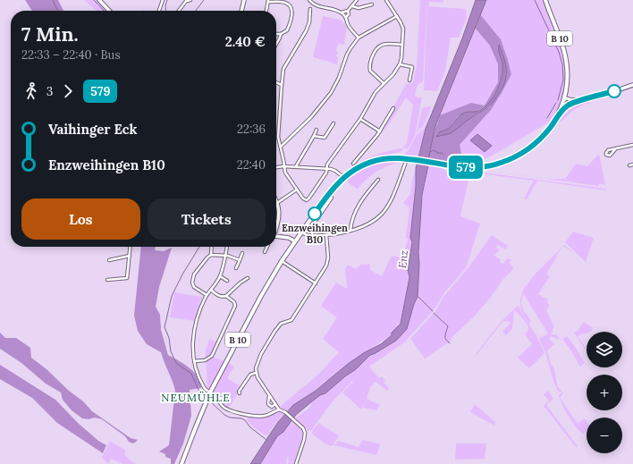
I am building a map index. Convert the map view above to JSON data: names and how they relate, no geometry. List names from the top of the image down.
{
  "streets": {
    "main road": ["B 10"]
  },
  "districts": ["NEUMÜHLE"],
  "water": ["Enz"],
  "places": ["Enzweihingen B10"],
  "lines": ["bus line 579"],
  "page": {
    "on_map": "579",
    "heading": ["7 Min.", "22:33 – 22:40 · Bus", "2.40 €"],
    "legs": ["3", "579"],
    "list": [
      {
        "name": "Vaihinger Eck",
        "value": "22:36"
      },
      {
        "name": "Enzweihingen B10",
        "value": "22:40"
      }
    ],
    "buttons": ["Los", "Tickets"],
    "map_buttons": ["+", "−"]
  }
}
